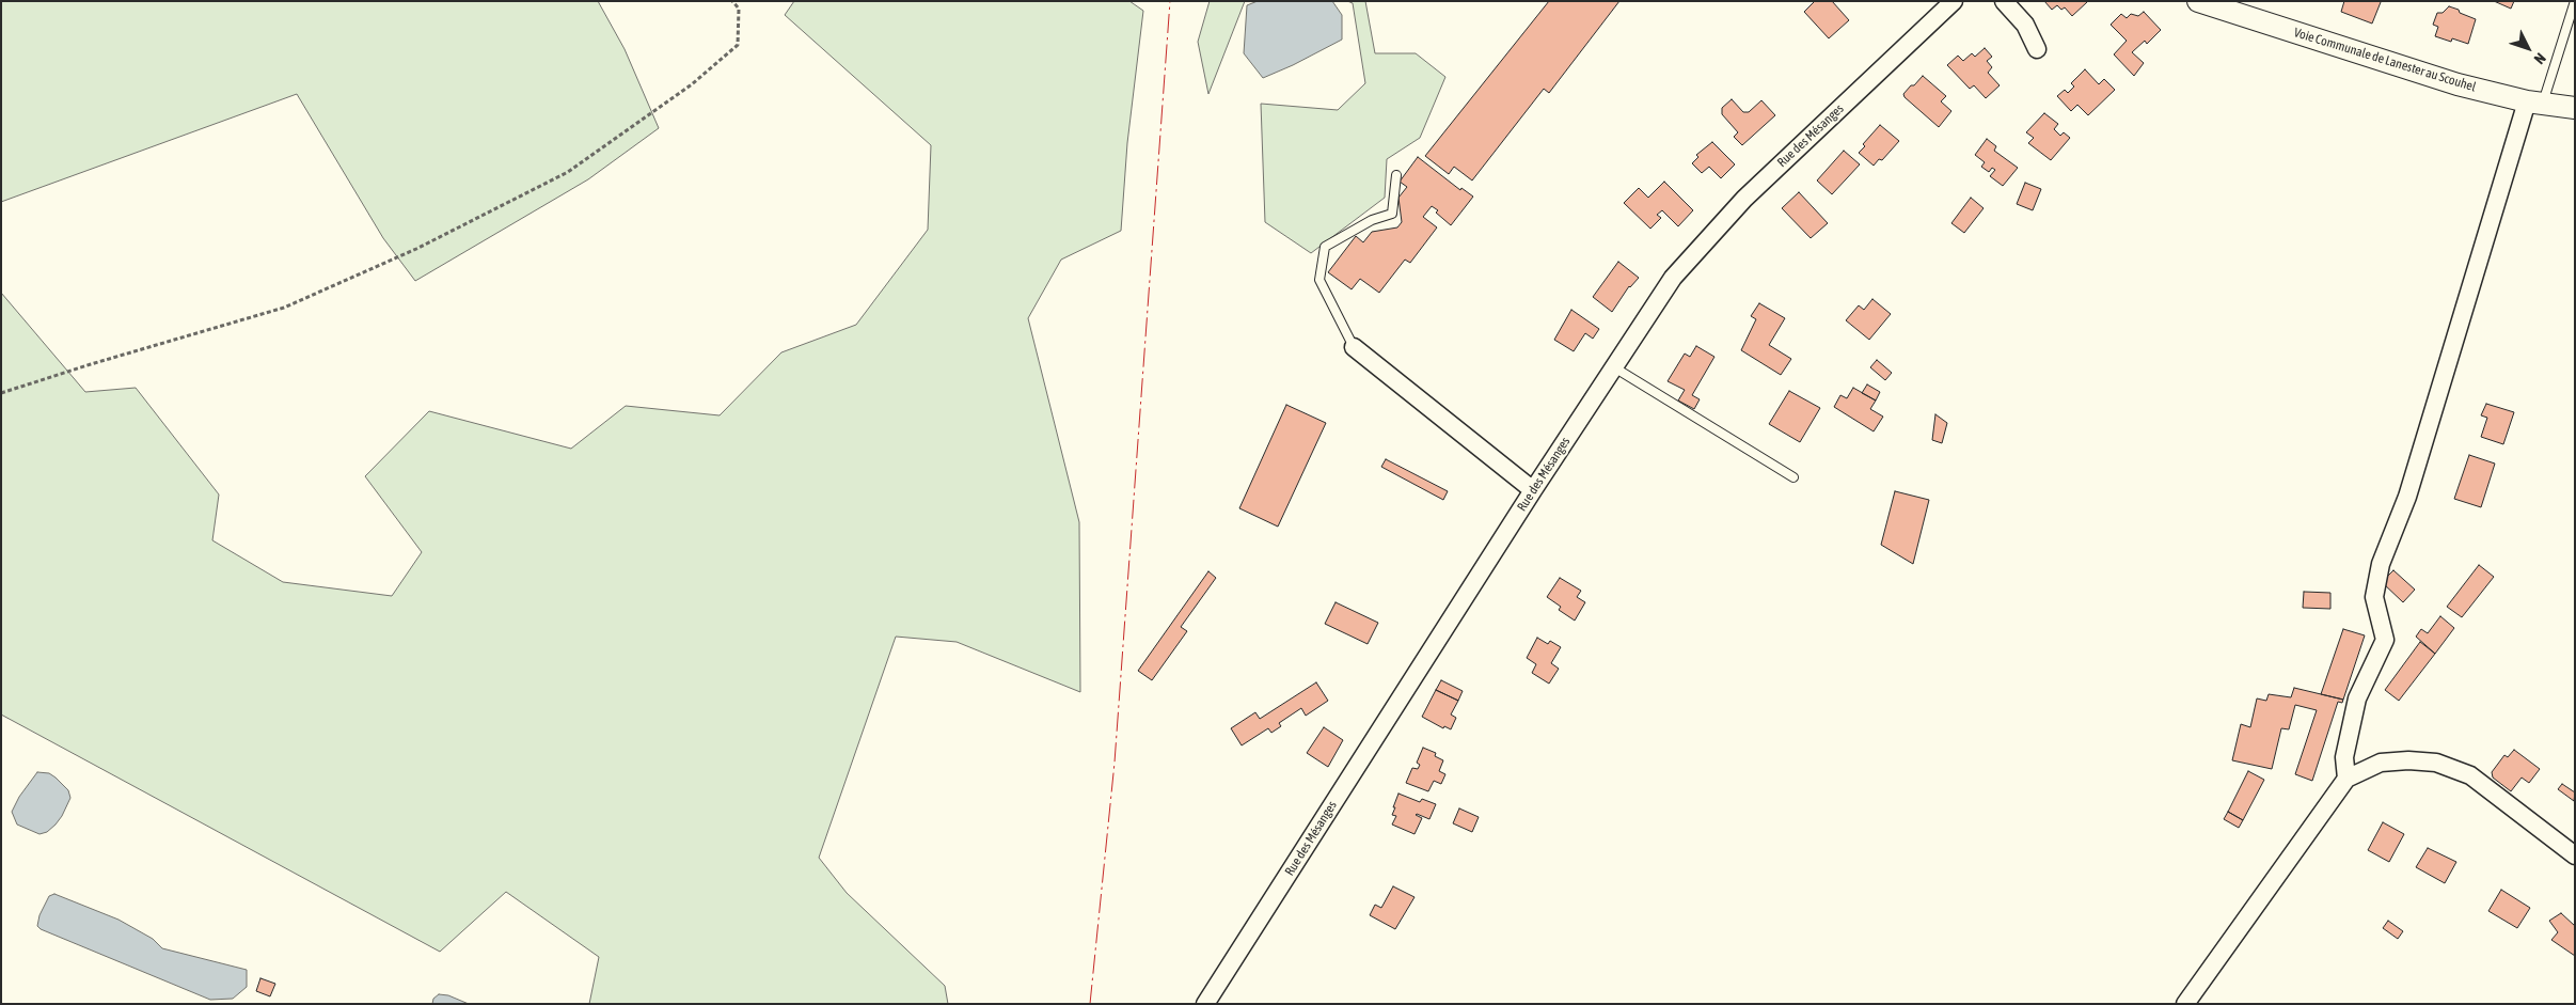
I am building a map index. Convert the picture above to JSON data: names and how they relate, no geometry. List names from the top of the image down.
{
  "streets": {
    "street": ["Voie Communale de Lanester au Scouhel", "Rue des Mésanges"]
  },
  "north": "bottom right"
}
